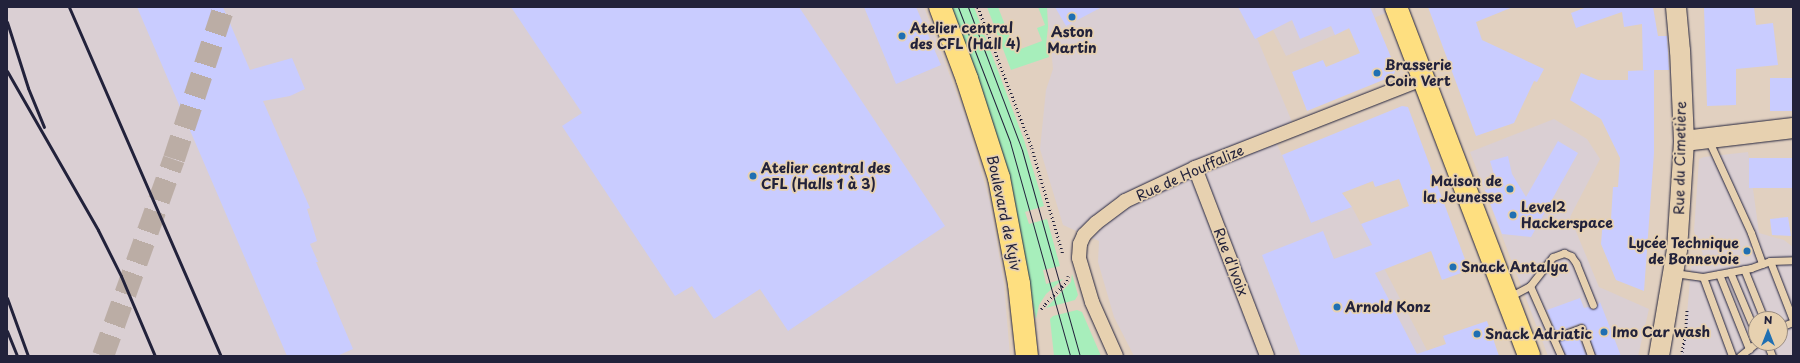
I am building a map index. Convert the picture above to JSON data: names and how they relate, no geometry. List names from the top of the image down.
{
  "streets": {
    "main road": ["Boulevard de Kyiv"],
    "street": ["Rue du Cimetière", "Rue de Houffalize", "Rue d'Ivoix"]
  },
  "crossings": [
    ["Rue de Houffalize", "Rue d'Ivoix"]
  ],
  "places": [
    "Aston Martin",
    "Atelier central des CFL (Hall 4)",
    "Brasserie Coin Vert",
    "Atelier central des CFL (Halls 1 à 3)",
    "Maison de la Jeunesse",
    "Level2 Hackerspace",
    "Lycée Technique de Bonnevoie",
    "Snack Antalya",
    "Arnold Konz",
    "Imo Car wash",
    "Snack Adriatic"
  ],
  "north": "top"
}
